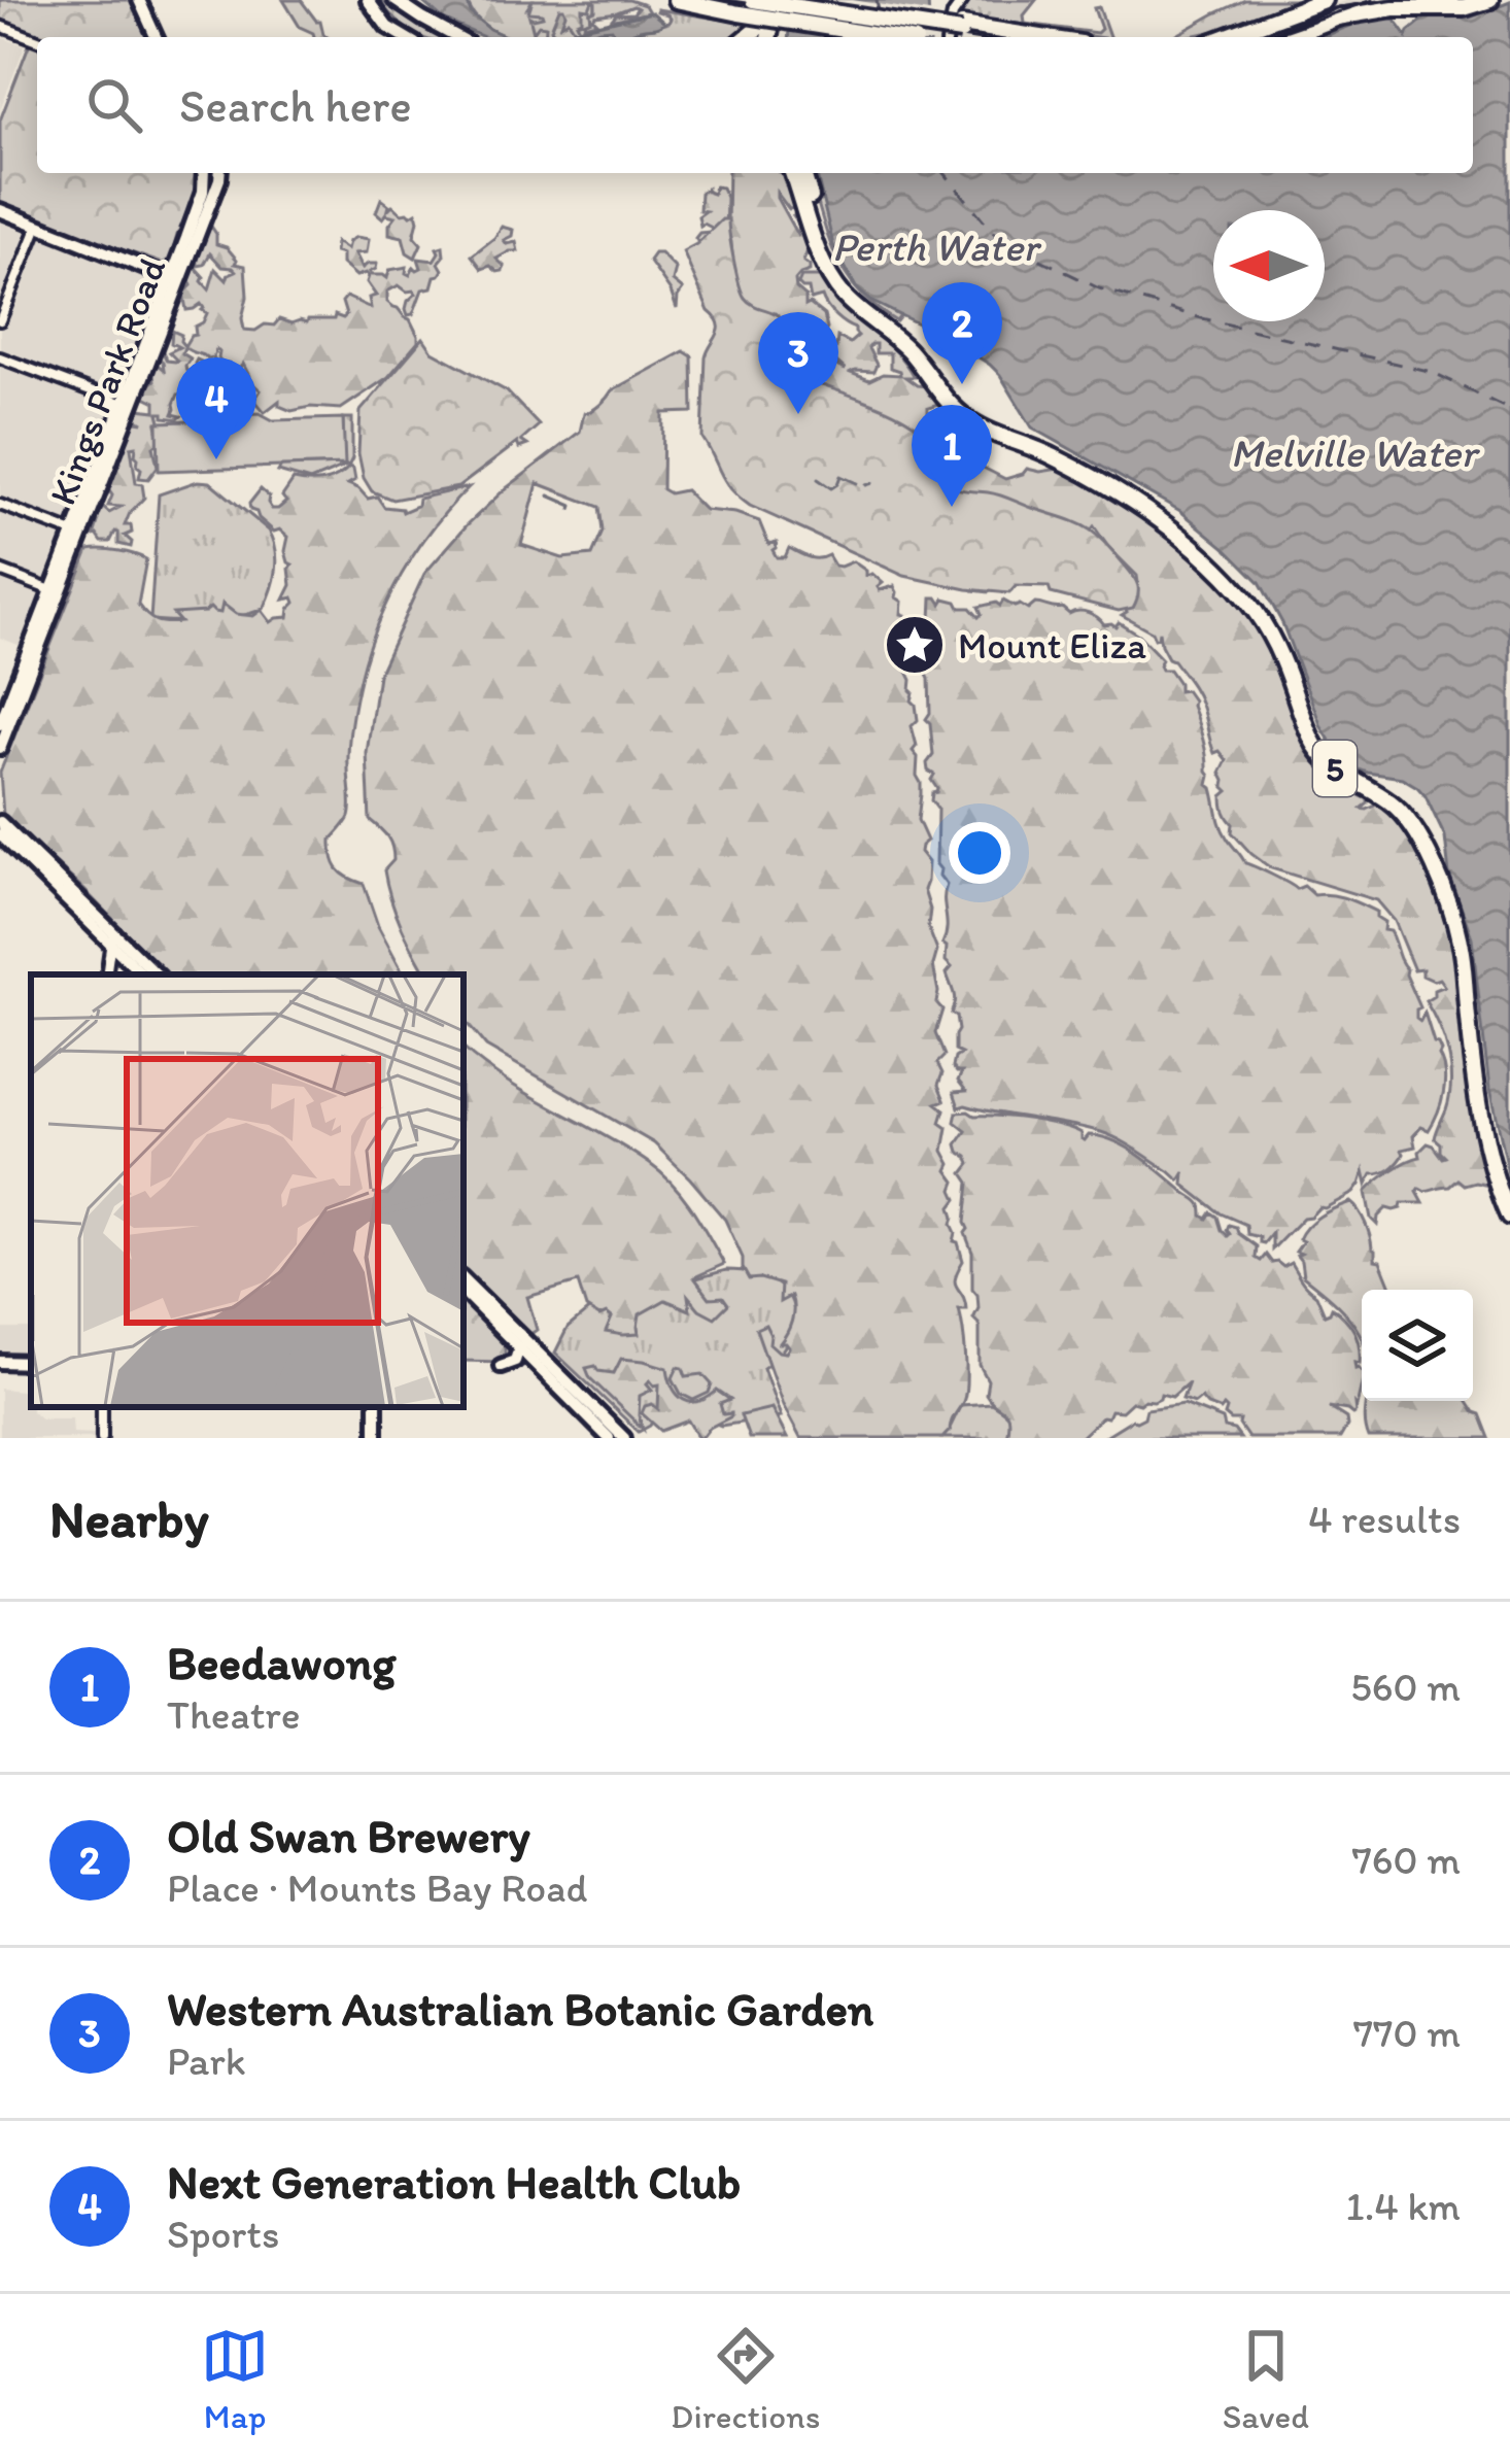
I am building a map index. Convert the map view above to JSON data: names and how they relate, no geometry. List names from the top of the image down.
{
  "streets": {
    "highway": ["5"],
    "main road": ["Kings Park Road"]
  },
  "water": ["Perth Water", "Melville Water"],
  "places": {
    "place": ["Mount Eliza"]
  },
  "north": "left",
  "page": {
    "search": "Search here",
    "pins": [
      "2",
      "3",
      "4",
      "1"
    ],
    "heading": ["Nearby", "4 results"],
    "list": [
      {
        "mark": "1",
        "name": "Beedawong",
        "note": "Theatre",
        "value": "560 m"
      },
      {
        "mark": "2",
        "name": "Old Swan Brewery",
        "note": "Place · Mounts Bay Road",
        "value": "760 m"
      },
      {
        "mark": "3",
        "name": "Western Australian Botanic Garden",
        "note": "Park",
        "value": "770 m"
      },
      {
        "mark": "4",
        "name": "Next Generation Health Club",
        "note": "Sports",
        "value": "1.4 km"
      }
    ],
    "nav": ["Map", "Directions", "Saved"]
  }
}
